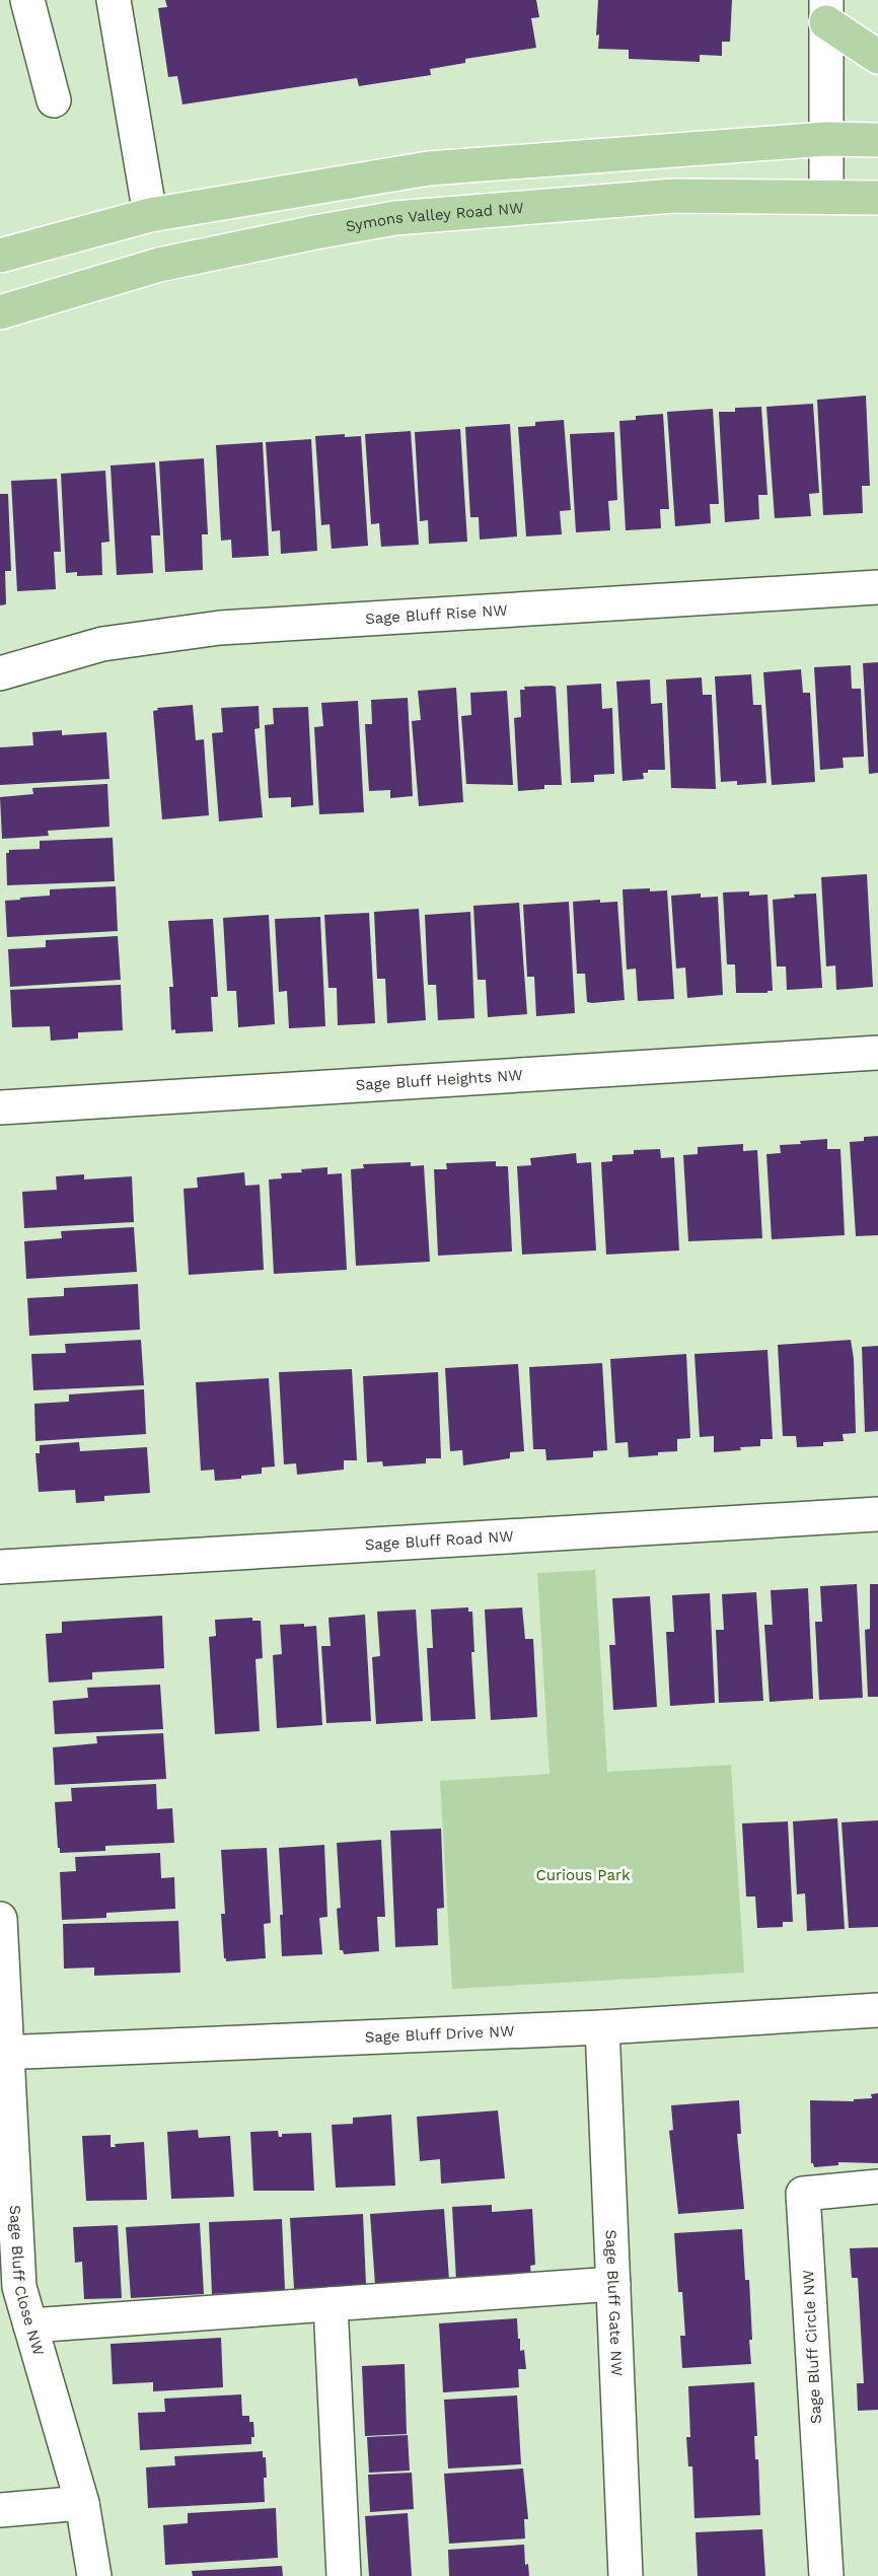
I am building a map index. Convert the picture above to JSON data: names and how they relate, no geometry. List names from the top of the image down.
{
  "streets": {
    "main road": ["Symons Valley Road NW"],
    "street": [
      "Sage Bluff Rise NW",
      "Sage Bluff Heights NW",
      "Sage Bluff Road NW",
      "Sage Bluff Drive NW",
      "Sage Bluff Close NW",
      "Sage Bluff Gate NW",
      "Sage Bluff Circle NW"
    ]
  },
  "crossings": [
    ["Sage Bluff Drive NW", "Sage Bluff Close NW"],
    ["Sage Bluff Drive NW", "Sage Bluff Gate NW"]
  ],
  "parks": ["Curious Park"]
}
